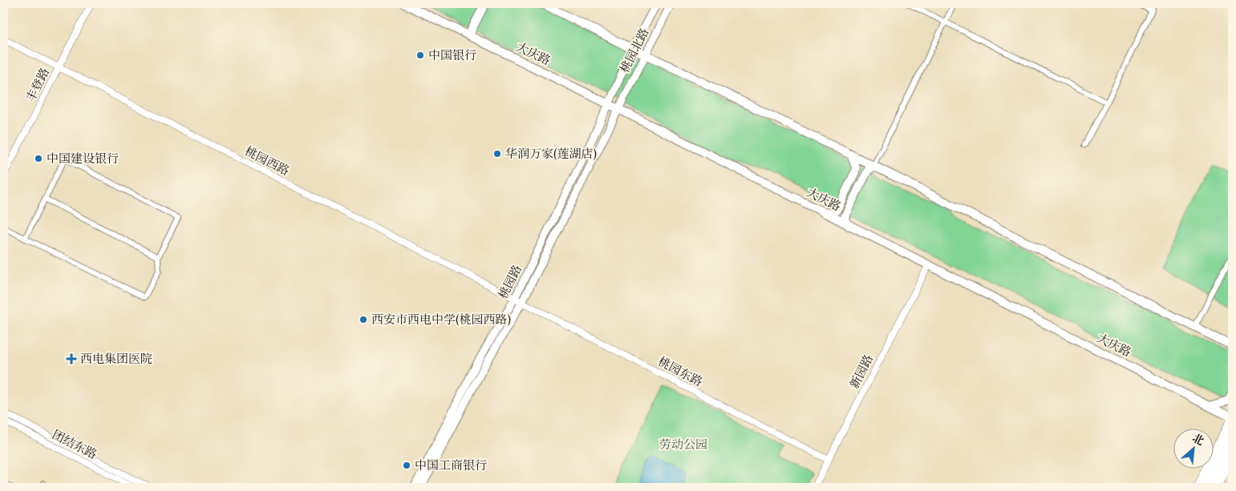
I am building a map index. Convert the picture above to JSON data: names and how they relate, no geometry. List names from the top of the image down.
{
  "streets": {
    "main road": ["桃园北路", "大庆路", "桃园路"],
    "street": [
      "丰登路",
      "桃园西路",
      "桃园东路",
      "新园路",
      "团结东路"
    ]
  },
  "crossings": [
    ["桃园北路", "大庆路"],
    ["桃园北路", "桃园路"],
    ["大庆路", "桃园路"],
    ["大庆路", "新园路"],
    ["丰登路", "桃园西路"],
    ["桃园西路", "桃园路"],
    ["桃园西路", "桃园东路"],
    ["桃园路", "桃园东路"],
    ["桃园东路", "新园路"]
  ],
  "parks": ["劳动公园"],
  "places": {
    "other": [
      "中国银行",
      "华润万家(莲湖店)",
      "中国建设银行",
      "西安市西电中学(桃园西路)",
      "中国工商银行"
    ],
    "health": ["西电集团医院"]
  },
  "north": "top right"
}
